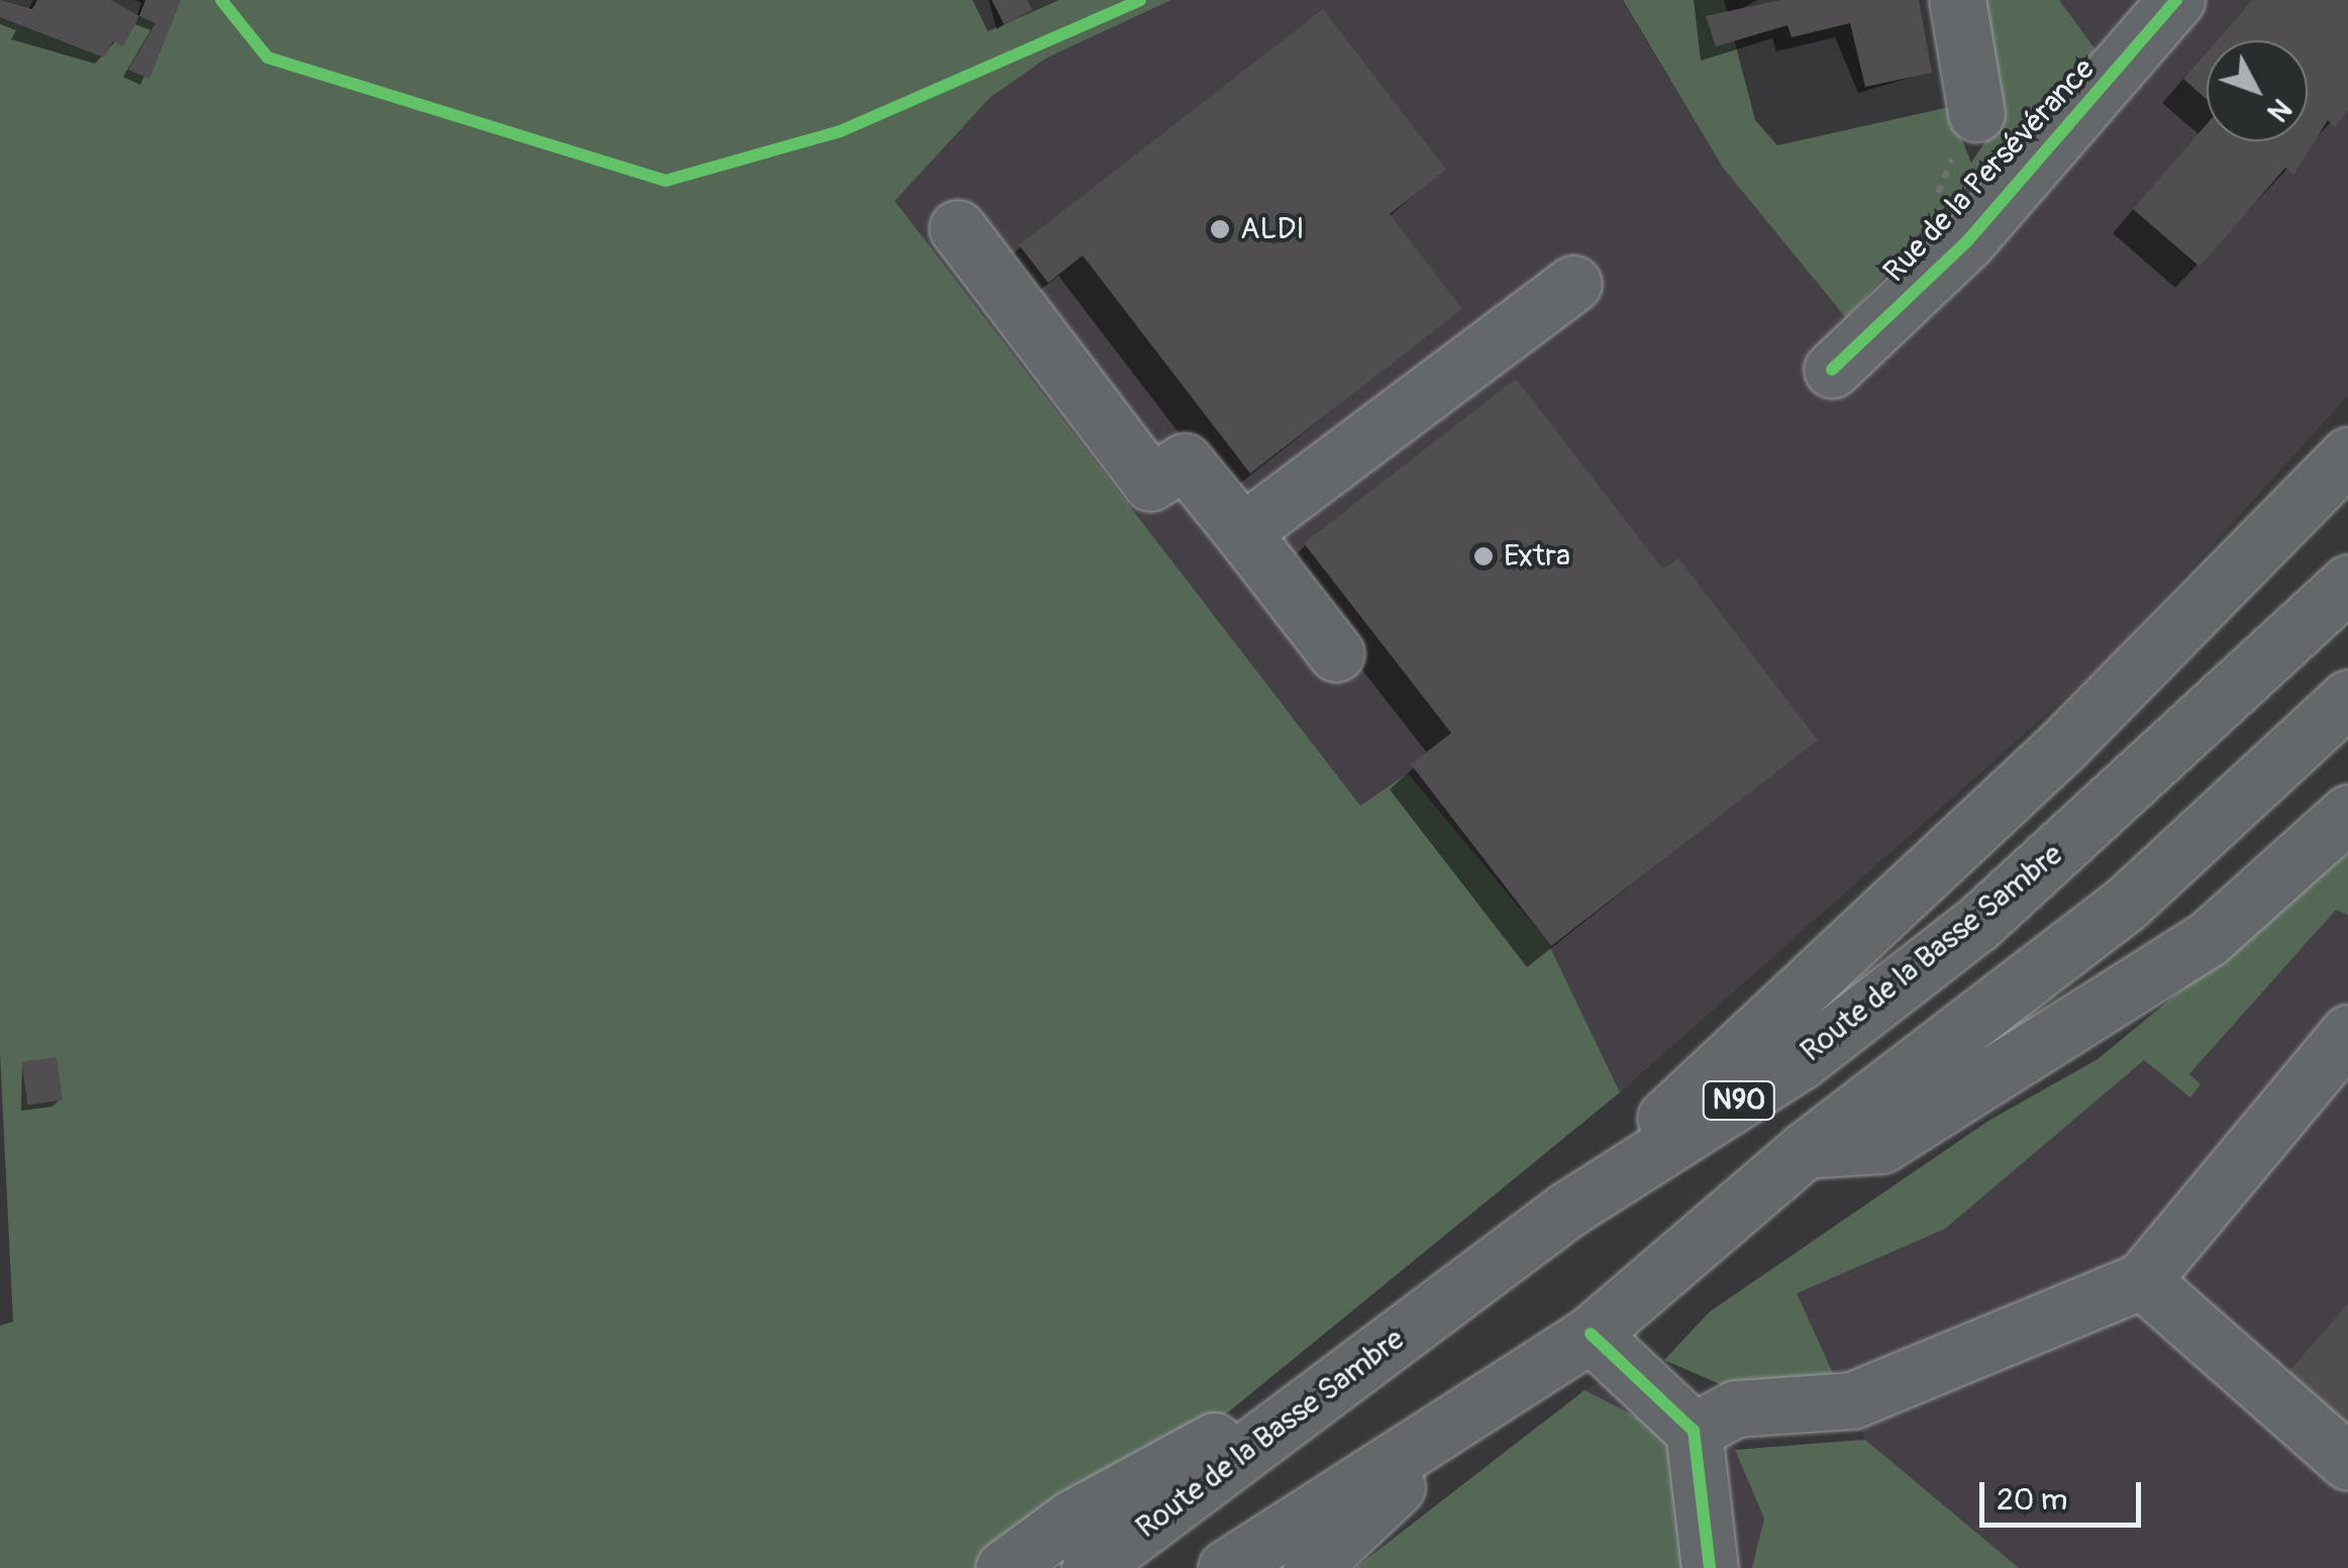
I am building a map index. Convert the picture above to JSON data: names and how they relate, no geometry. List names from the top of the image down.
{
  "streets": {
    "main road": ["Rue de la Persévérance", "Route de la Basse Sambre", "N90"]
  },
  "places": ["ALDI", "Extra"],
  "scale_bar": "20 m",
  "north": "bottom right"
}
